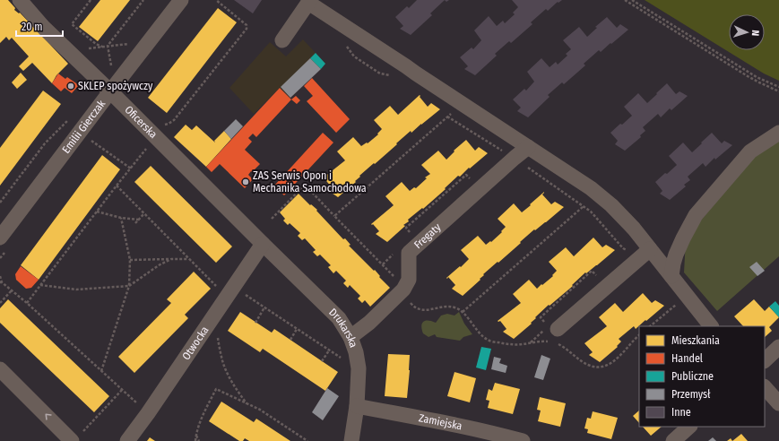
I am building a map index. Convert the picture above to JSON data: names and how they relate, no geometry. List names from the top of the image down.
{
  "streets": {
    "street": [
      "Oficerska",
      "Emilii Gierczak",
      "Fregaty",
      "Drukarska",
      "Otwocka",
      "Zamiejska"
    ]
  },
  "crossings": [
    ["Oficerska", "Emilii Gierczak"],
    ["Oficerska", "Drukarska"],
    ["Oficerska", "Otwocka"],
    ["Fregaty", "Drukarska"],
    ["Drukarska", "Otwocka"],
    ["Drukarska", "Zamiejska"]
  ],
  "places": ["SKLEP spożywczy", "ZAS Serwis Opon i Mechanika Samochodowa"],
  "legend": [
    "Mieszkania",
    "Handel",
    "Publiczne",
    "Przemysł",
    "Inne"
  ],
  "scale_bar": "20 m",
  "north": "right"
}
